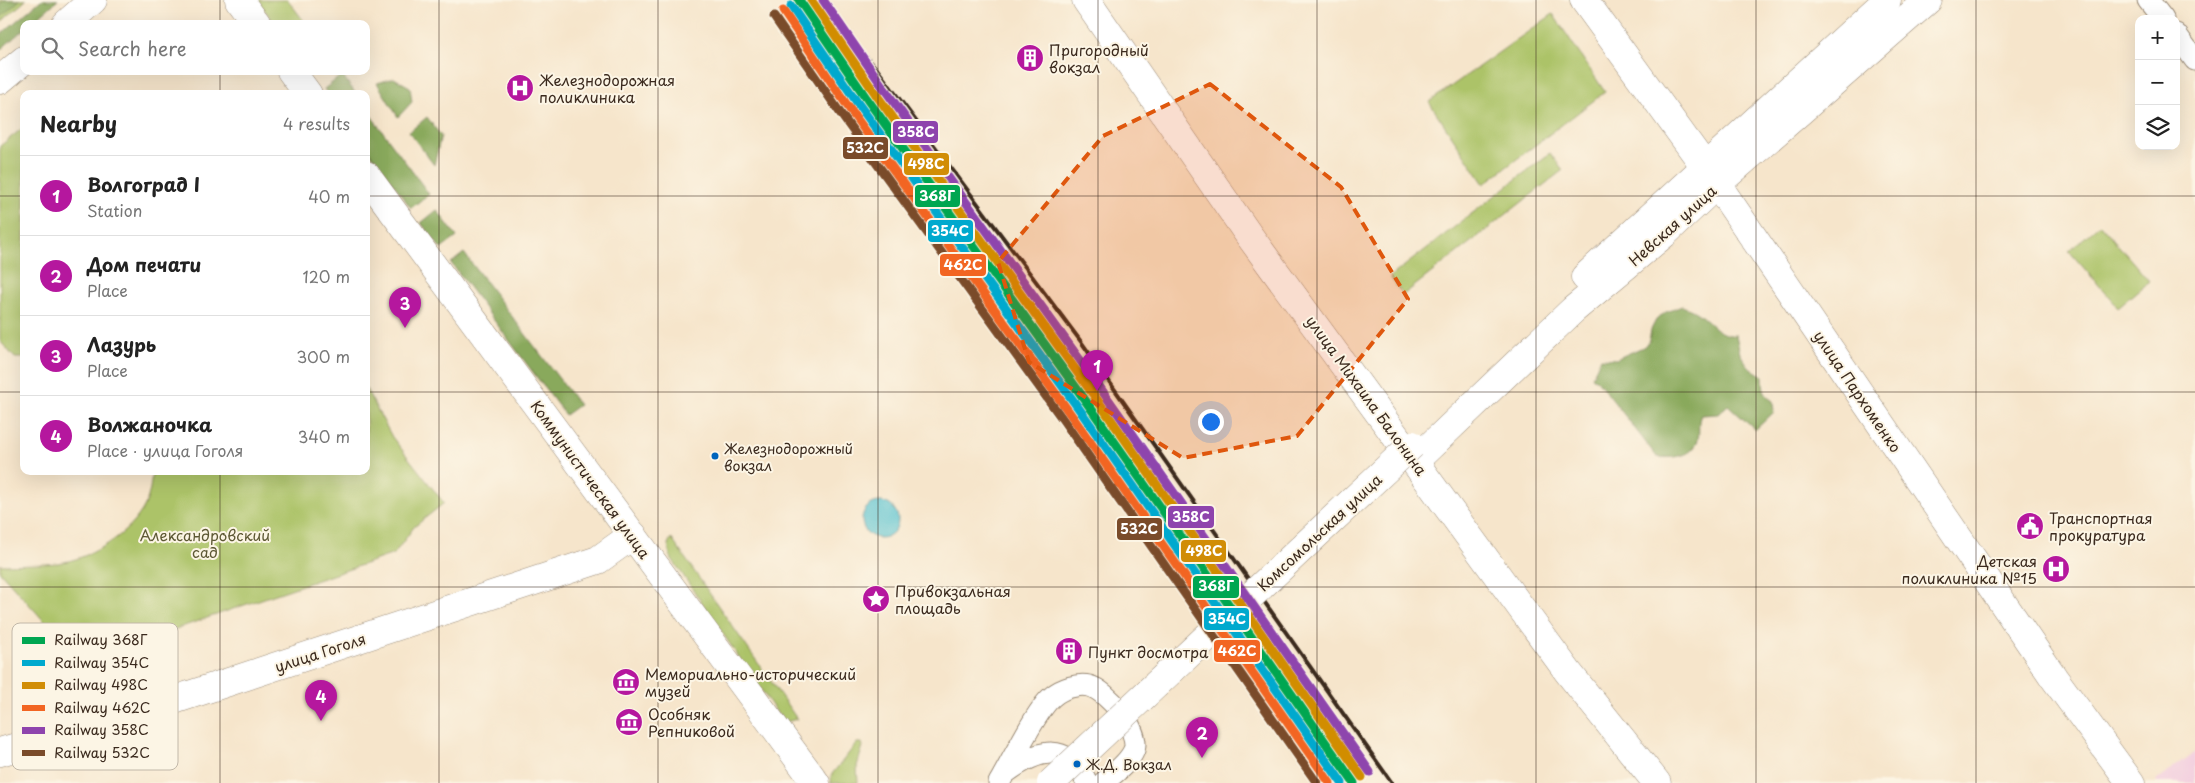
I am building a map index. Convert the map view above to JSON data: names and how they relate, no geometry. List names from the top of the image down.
{
  "streets": {
    "main road": [
      "Невская улица",
      "улица Пархоменко",
      "улица Михаила Балонина",
      "Коммунистическая улица",
      "Комсомольская улица",
      "улица Гоголя"
    ]
  },
  "crossings": [
    ["Невская улица", "улица Пархоменко"],
    ["Невская улица", "Комсомольская улица"],
    ["Коммунистическая улица", "улица Гоголя"]
  ],
  "parks": ["Александровский сад"],
  "places": {
    "building": ["Пригородный вокзал", "Пункт досмотра"],
    "hospital": ["Железнодорожная поликлиника", "Детская поликлиника №15"],
    "other": ["Железнодорожный вокзал", "Ж.Д. Вокзал"],
    "public building": ["Транспортная прокуратура"],
    "place": ["Привокзальная площадь"],
    "museum": ["Мемориально-исторический музей", "Особняк Репниковой"]
  },
  "lines": [
    "rail line 368Г",
    "rail line 498С",
    "rail line 358С",
    "rail line 354С",
    "rail line 462С",
    "rail line 532С"
  ],
  "legend": [
    "Railway 368Г",
    "Railway 354С",
    "Railway 498С",
    "Railway 462С",
    "Railway 358С",
    "Railway 532С"
  ],
  "page": {
    "map_buttons": ["+", "−"],
    "search": "Search here",
    "heading": ["Nearby", "4 results"],
    "list": [
      {
        "mark": "1",
        "name": "Волгоград I",
        "note": "Station",
        "value": "40 m"
      },
      {
        "mark": "2",
        "name": "Дом печати",
        "note": "Place",
        "value": "120 m"
      },
      {
        "mark": "3",
        "name": "Лазурь",
        "note": "Place",
        "value": "300 m"
      },
      {
        "mark": "4",
        "name": "Волжаночка",
        "note": "Place · улица Гоголя",
        "value": "340 m"
      }
    ],
    "pins": [
      "3",
      "1",
      "4",
      "2"
    ]
  }
}
